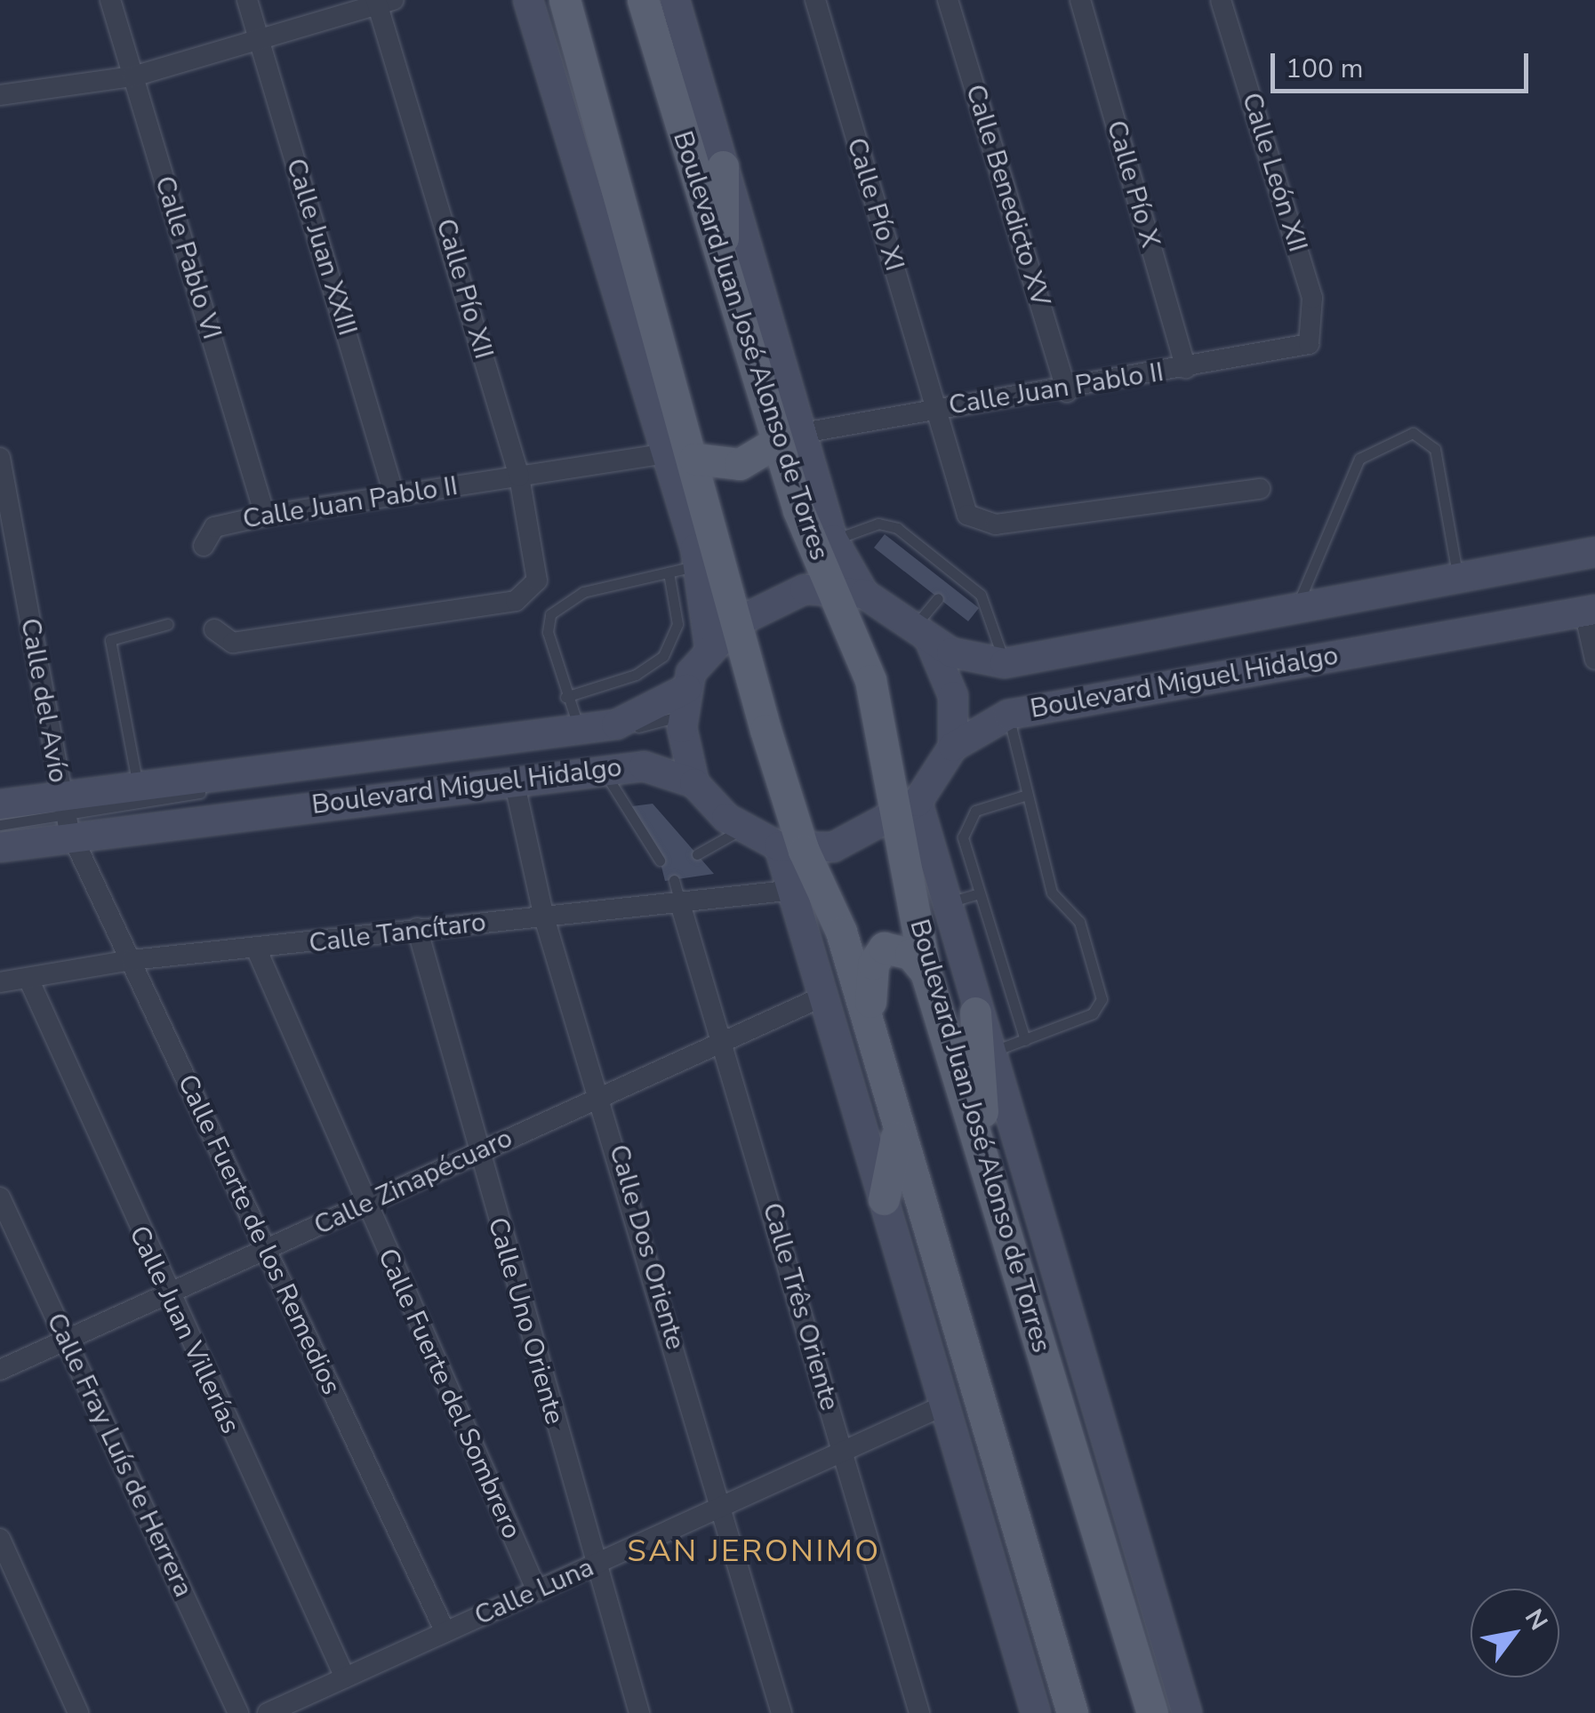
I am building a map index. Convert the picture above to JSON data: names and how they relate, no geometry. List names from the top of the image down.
{
  "streets": {
    "main road": ["Boulevard Juan José Alonso de Torres", "Boulevard Miguel Hidalgo"],
    "street": [
      "Calle León XII",
      "Calle Pío X",
      "Calle Benedicto XV",
      "Calle Pío XI",
      "Calle Juan XXIII",
      "Calle Pablo VI",
      "Calle Pío XII",
      "Calle Juan Pablo II",
      "Calle del Avío",
      "Calle Tancítaro",
      "Calle Zinapécuaro",
      "Calle Fuerte de los Remedios",
      "Calle Dos Oriente",
      "Calle Três Oriente",
      "Calle Uno Oriente",
      "Calle Juan Villerías",
      "Calle Fuerte del Sombrero",
      "Calle Fray Luís de Herrera",
      "Calle Luna"
    ]
  },
  "crossings": [
    ["Calle León XII", "Calle Juan Pablo II"],
    ["Calle Pío X", "Calle Juan Pablo II"],
    ["Calle Benedicto XV", "Calle Juan Pablo II"],
    ["Calle Pío XI", "Calle Juan Pablo II"],
    ["Calle Juan XXIII", "Calle Juan Pablo II"],
    ["Calle Pablo VI", "Calle Juan Pablo II"],
    ["Calle Pío XII", "Calle Juan Pablo II"],
    ["Boulevard Juan José Alonso de Torres", "Calle Juan Pablo II"],
    ["Boulevard Juan José Alonso de Torres", "Boulevard Miguel Hidalgo"],
    ["Boulevard Miguel Hidalgo", "Calle del Avío"],
    ["Boulevard Miguel Hidalgo", "Calle Fuerte de los Remedios"],
    ["Boulevard Miguel Hidalgo", "Calle Dos Oriente"],
    ["Calle del Avío", "Calle Fuerte de los Remedios"],
    ["Calle Tancítaro", "Calle Fuerte de los Remedios"],
    ["Calle Tancítaro", "Calle Dos Oriente"],
    ["Calle Tancítaro", "Calle Três Oriente"],
    ["Calle Tancítaro", "Calle Uno Oriente"],
    ["Calle Tancítaro", "Calle Juan Villerías"],
    ["Calle Tancítaro", "Calle Fuerte del Sombrero"],
    ["Calle Zinapécuaro", "Calle Fuerte de los Remedios"],
    ["Calle Zinapécuaro", "Calle Dos Oriente"],
    ["Calle Zinapécuaro", "Calle Três Oriente"],
    ["Calle Zinapécuaro", "Calle Uno Oriente"],
    ["Calle Zinapécuaro", "Calle Juan Villerías"],
    ["Calle Zinapécuaro", "Calle Fuerte del Sombrero"],
    ["Calle Zinapécuaro", "Calle Fray Luís de Herrera"],
    ["Calle Fuerte de los Remedios", "Calle Luna"],
    ["Calle Dos Oriente", "Calle Luna"],
    ["Calle Três Oriente", "Calle Luna"],
    ["Calle Uno Oriente", "Calle Luna"],
    ["Calle Juan Villerías", "Calle Luna"],
    ["Calle Fuerte del Sombrero", "Calle Luna"]
  ],
  "districts": ["SAN JERONIMO"],
  "scale_bar": "100 m",
  "north": "top right"
}
